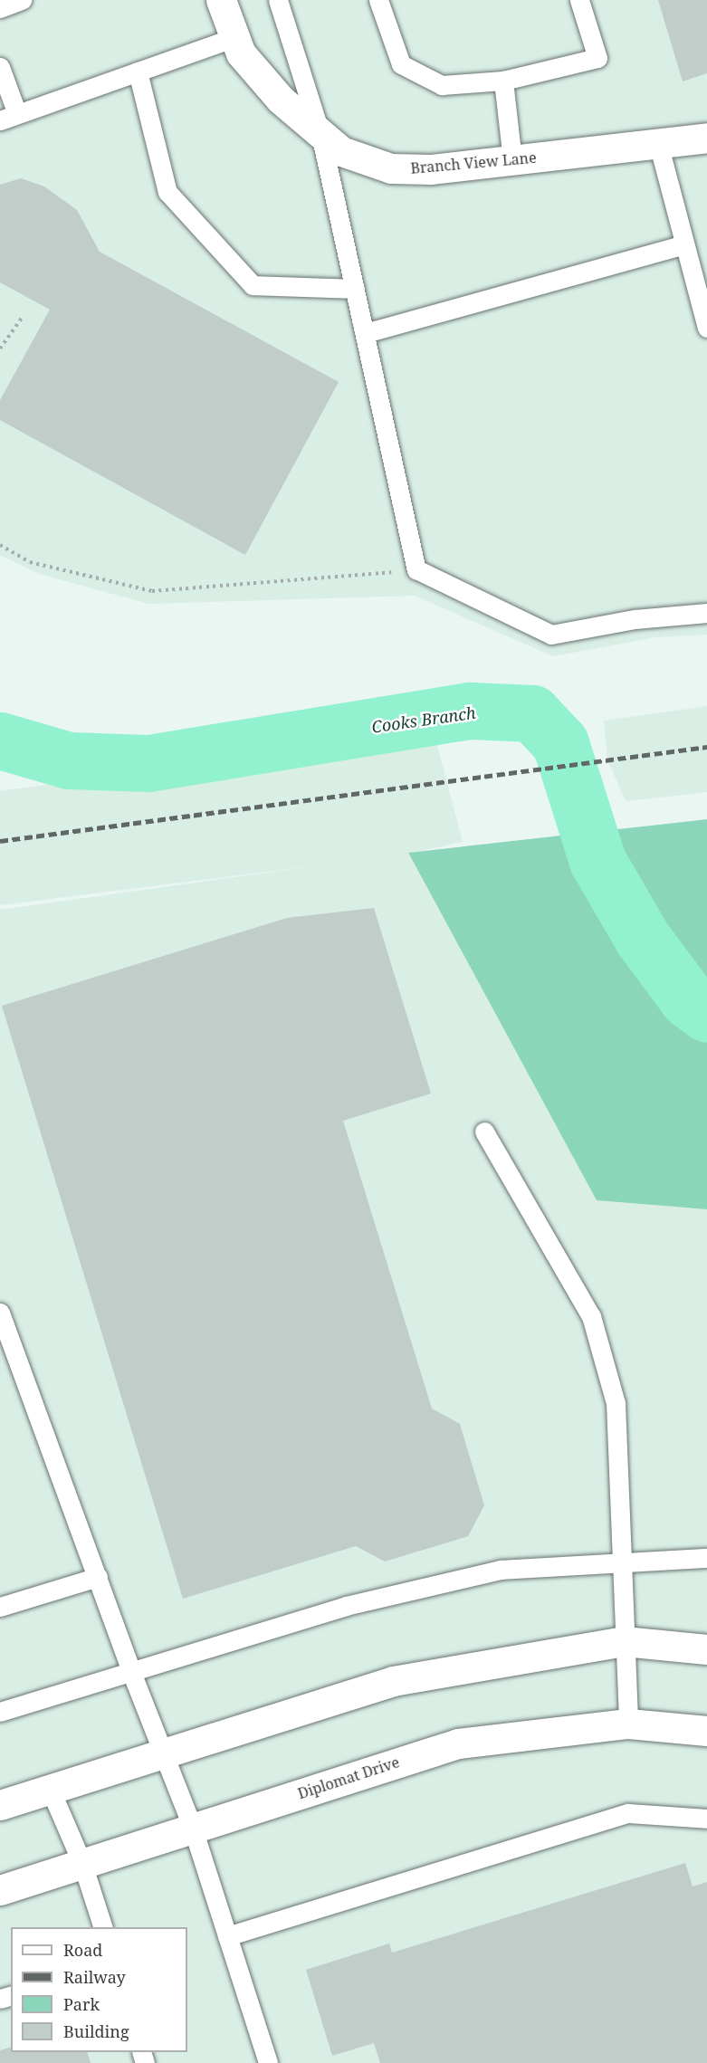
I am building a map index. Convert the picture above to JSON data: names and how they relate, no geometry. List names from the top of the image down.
{
  "streets": {
    "street": ["Branch View Lane", "Diplomat Drive"]
  },
  "water": ["Cooks Branch"],
  "legend": [
    "Road",
    "Railway",
    "Park",
    "Building"
  ]
}
